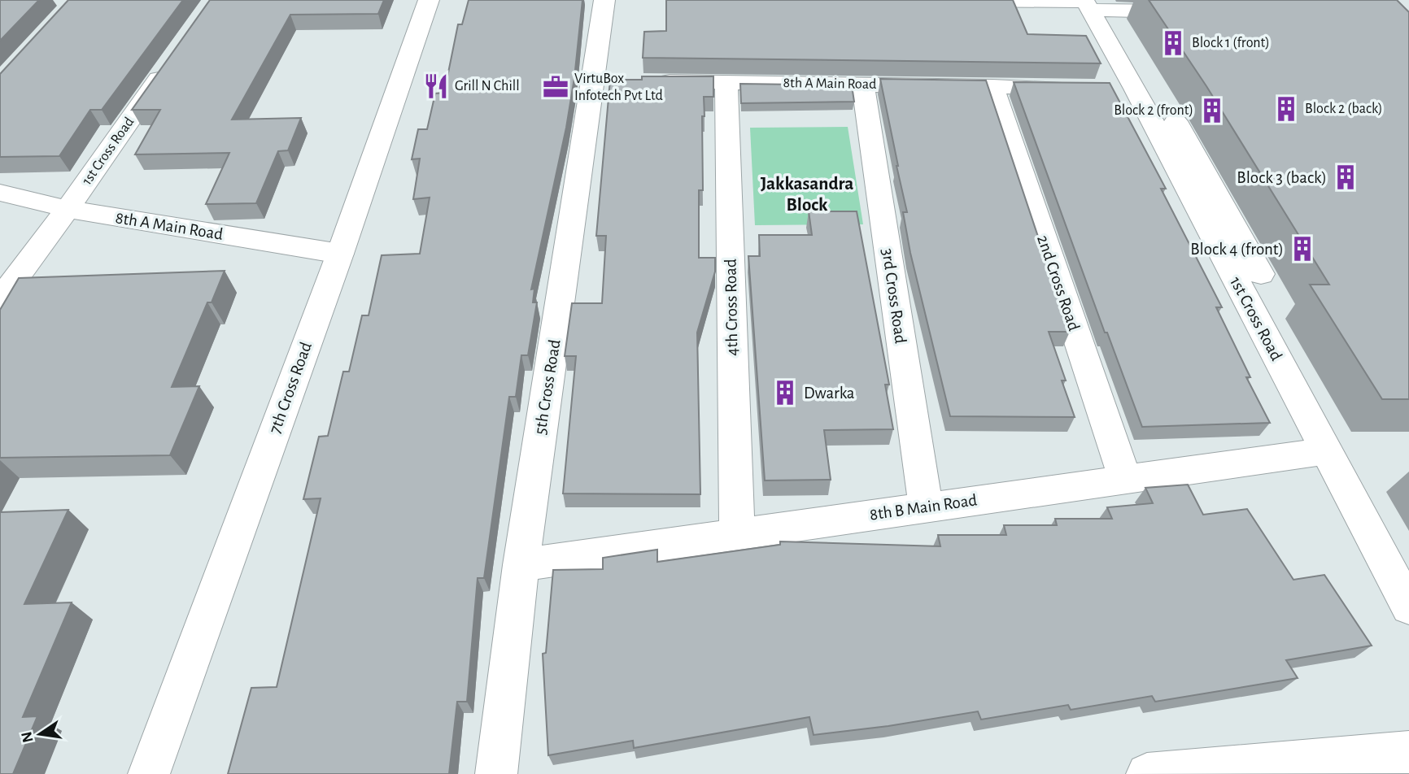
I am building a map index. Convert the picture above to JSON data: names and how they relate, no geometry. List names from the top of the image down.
{
  "streets": {
    "street": [
      "8th A Main Road",
      "1st Cross Road",
      "2nd Cross Road",
      "3rd Cross Road",
      "4th Cross Road",
      "5th Cross Road",
      "7th Cross Road",
      "8th B Main Road"
    ]
  },
  "crossings": [
    ["8th A Main Road", "1st Cross Road"],
    ["8th A Main Road", "2nd Cross Road"],
    ["8th A Main Road", "3rd Cross Road"],
    ["8th A Main Road", "4th Cross Road"],
    ["8th A Main Road", "7th Cross Road"],
    ["1st Cross Road", "8th B Main Road"],
    ["2nd Cross Road", "8th B Main Road"],
    ["3rd Cross Road", "8th B Main Road"],
    ["4th Cross Road", "8th B Main Road"],
    ["5th Cross Road", "8th B Main Road"]
  ],
  "districts": ["Jakkasandra Block"],
  "places": {
    "building": [
      "Block 1 (front)",
      "Block 2 (back)",
      "Block 2 (front)",
      "Block 3 (back)",
      "Block 4 (front)",
      "Dwarka"
    ],
    "restaurant": ["Grill N Chill"],
    "office": ["VirtuBox Infotech Pvt Ltd"]
  },
  "north": "left"
}
